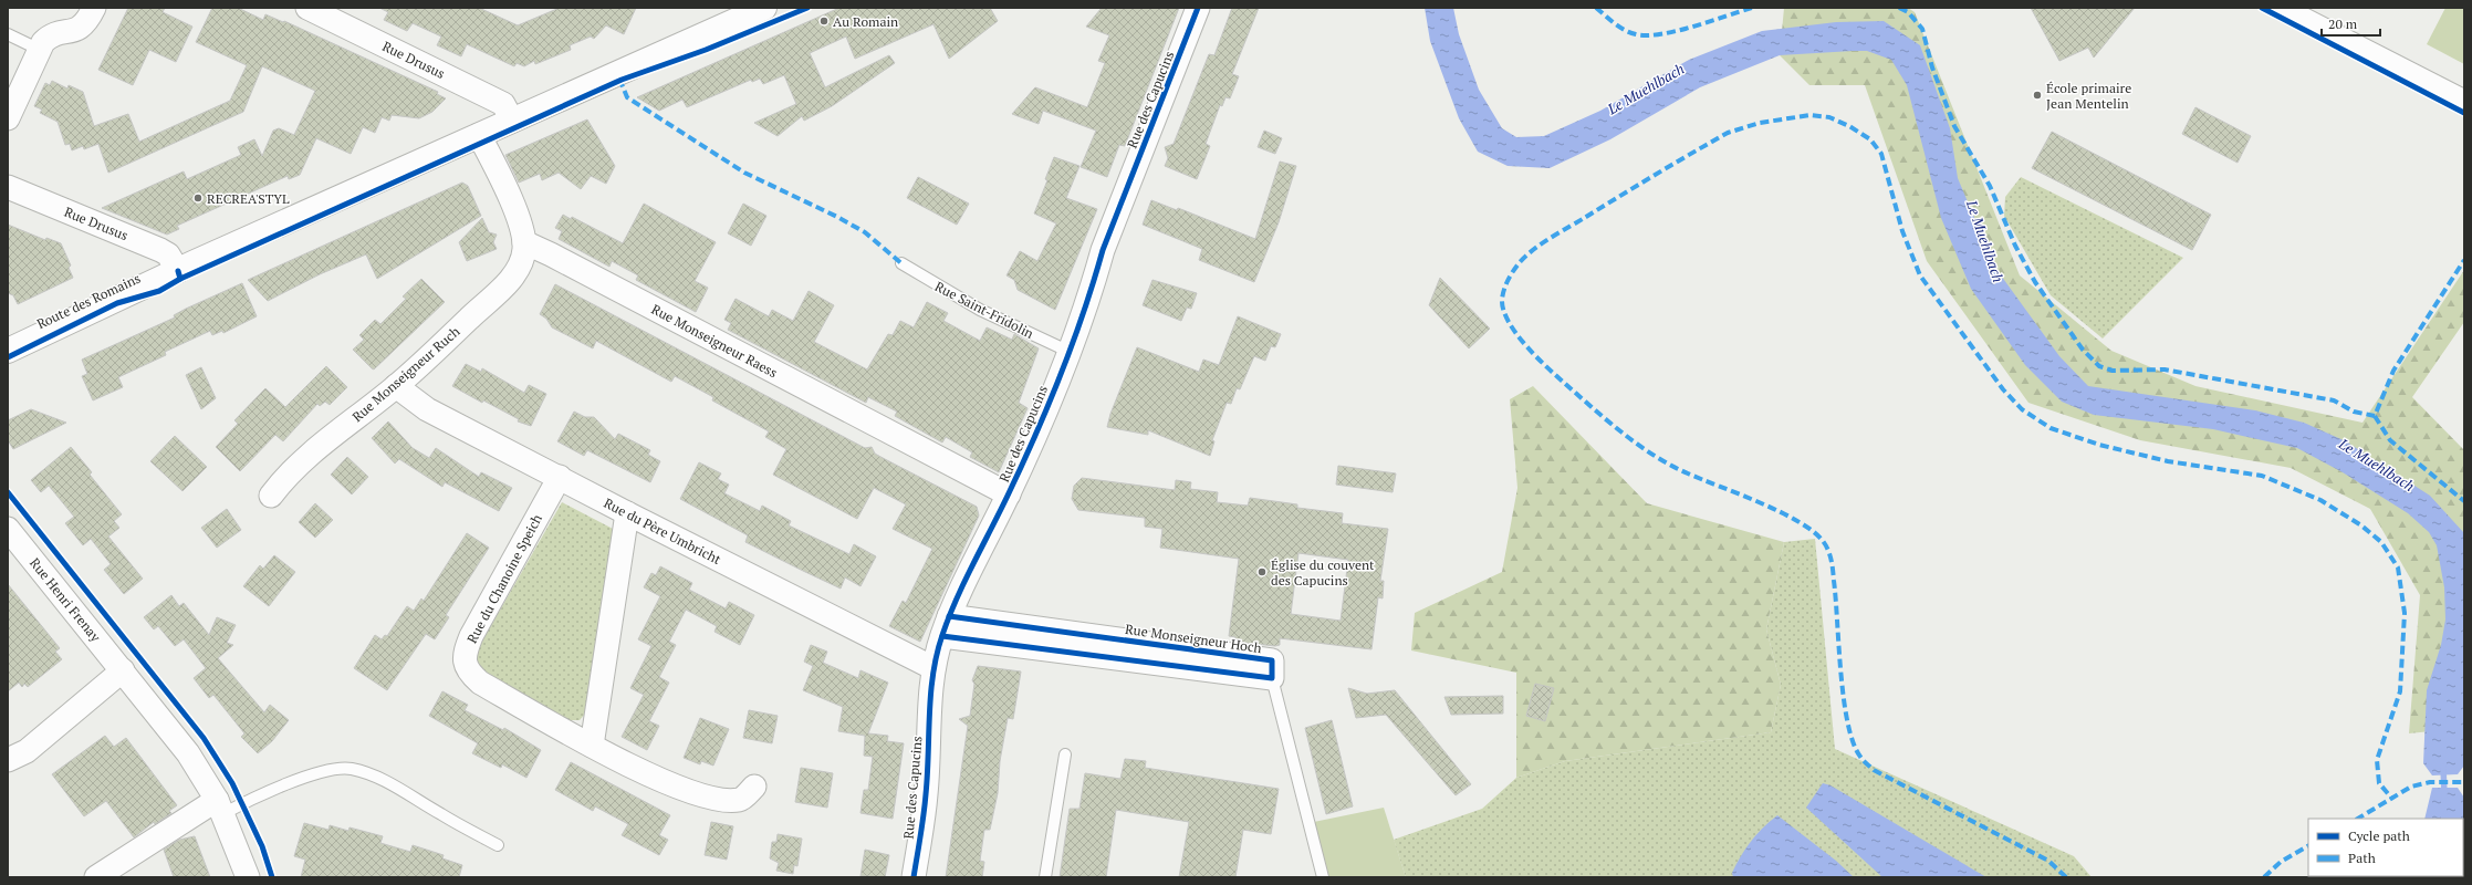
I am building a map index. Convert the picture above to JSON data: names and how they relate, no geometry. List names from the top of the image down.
{
  "streets": {
    "main road": ["Route des Romains"],
    "street": [
      "Rue Drusus",
      "Rue des Capucins",
      "Rue Monseigneur Raess",
      "Rue Monseigneur Ruch",
      "Rue du Père Umbricht",
      "Rue du Chanoine Speich",
      "Rue Henri Frenay"
    ],
    "lane": ["Rue Saint-Fridolin"],
    "cycle path": ["Rue Monseigneur Hoch"]
  },
  "crossings": [
    ["Rue Drusus", "Route des Romains"],
    ["Rue des Capucins", "Rue Saint-Fridolin"],
    ["Rue des Capucins", "Rue Monseigneur Raess"],
    ["Rue des Capucins", "Rue du Père Umbricht"],
    ["Rue Monseigneur Raess", "Rue Monseigneur Ruch"],
    ["Rue Monseigneur Ruch", "Rue du Père Umbricht"],
    ["Rue du Père Umbricht", "Rue du Chanoine Speich"]
  ],
  "water": ["Le Muehlbach"],
  "places": [
    "Au Romain",
    "École primaire Jean Mentelin",
    "RECREA'STYL",
    "Église du couvent des Capucins"
  ],
  "legend": ["Cycle path", "Path"],
  "scale_bar": "20 m"
}
